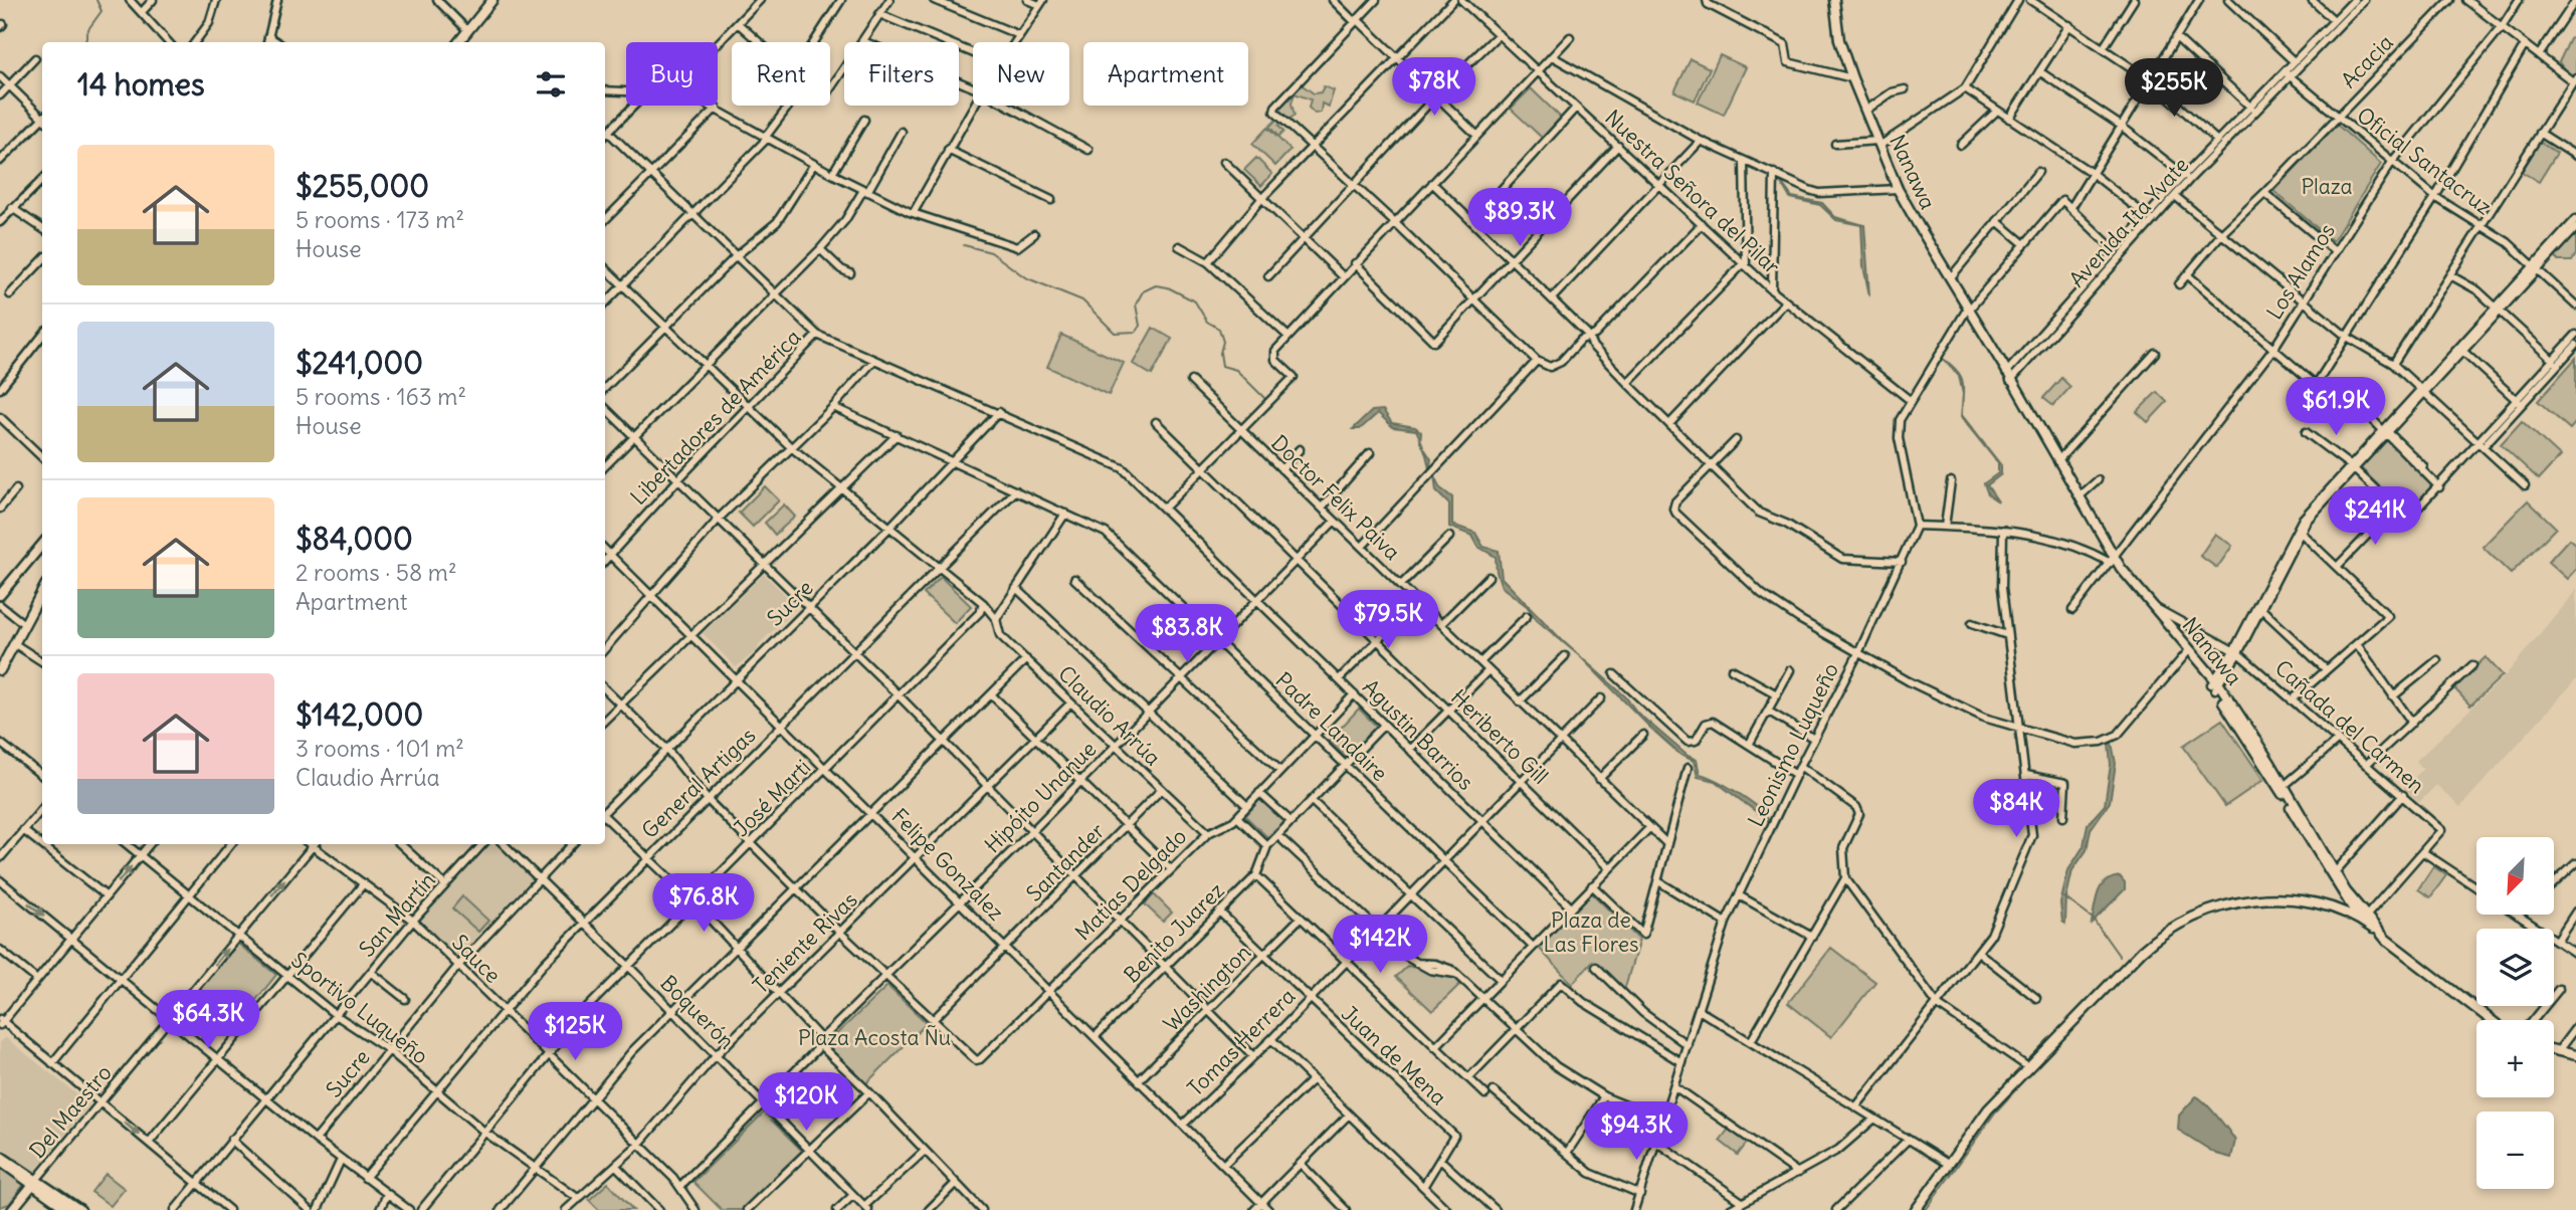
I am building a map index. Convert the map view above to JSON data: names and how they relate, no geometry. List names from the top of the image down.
{
  "streets": {
    "main road": ["Nanawa"],
    "street": [
      "Acacia",
      "Oficial Santacruz",
      "Nuestra Señora del Pilar",
      "Avenida Ita Yvate",
      "Los Alamos",
      "Libertadores de América",
      "Doctor Felix Paiva",
      "Sucre",
      "Claudio Arrúa",
      "Padre Landaire",
      "Cañada del Carmen",
      "Agustin Barrios",
      "Heriberto Gill",
      "Leonismo Luqueño",
      "General Artigas",
      "Hipóito Unanue",
      "José Marti",
      "Santander",
      "Felipe Gonzalez",
      "Matias Delgado",
      "San Martín",
      "Benito Juarez",
      "Teniente Rivas",
      "Sauce",
      "Washington",
      "Sportivo Luqueño",
      "Boquerón",
      "Tomas Herrera",
      "Juan de Mena",
      "Del Maestro"
    ]
  },
  "crossings": [
    ["Acacia", "Oficial Santacruz"],
    ["Oficial Santacruz", "Avenida Ita Yvate"],
    ["Oficial Santacruz", "Los Alamos"],
    ["Nanawa", "Avenida Ita Yvate"],
    ["Nanawa", "Los Alamos"],
    ["Nanawa", "Cañada del Carmen"],
    ["Libertadores de América", "Claudio Arrúa"],
    ["Libertadores de América", "Agustin Barrios"],
    ["Libertadores de América", "Felipe Gonzalez"],
    ["Doctor Felix Paiva", "Hipóito Unanue"],
    ["Doctor Felix Paiva", "Tomas Herrera"],
    ["Sucre", "Claudio Arrúa"],
    ["Sucre", "Padre Landaire"],
    ["Sucre", "Agustin Barrios"],
    ["Sucre", "Felipe Gonzalez"],
    ["Sucre", "Sauce"],
    ["Sucre", "Sportivo Luqueño"],
    ["Sucre", "Boquerón"],
    ["Claudio Arrúa", "General Artigas"],
    ["Claudio Arrúa", "Hipóito Unanue"],
    ["Claudio Arrúa", "José Marti"],
    ["Claudio Arrúa", "Santander"],
    ["Claudio Arrúa", "Matias Delgado"],
    ["Claudio Arrúa", "Teniente Rivas"],
    ["Padre Landaire", "General Artigas"],
    ["Padre Landaire", "Hipóito Unanue"],
    ["Padre Landaire", "Matias Delgado"],
    ["Padre Landaire", "Tomas Herrera"],
    ["Agustin Barrios", "Hipóito Unanue"],
    ["Agustin Barrios", "Matias Delgado"],
    ["Agustin Barrios", "Tomas Herrera"],
    ["Heriberto Gill", "Hipóito Unanue"],
    ["Heriberto Gill", "Tomas Herrera"],
    ["General Artigas", "Felipe Gonzalez"],
    ["General Artigas", "Sauce"],
    ["General Artigas", "Sportivo Luqueño"],
    ["General Artigas", "Boquerón"],
    ["Hipóito Unanue", "Felipe Gonzalez"],
    ["Hipóito Unanue", "Sauce"],
    ["Hipóito Unanue", "Boquerón"],
    ["José Marti", "Felipe Gonzalez"],
    ["José Marti", "Sauce"],
    ["José Marti", "Sportivo Luqueño"],
    ["José Marti", "Boquerón"],
    ["Santander", "Felipe Gonzalez"],
    ["Santander", "Matias Delgado"],
    ["Felipe Gonzalez", "Matias Delgado"],
    ["Felipe Gonzalez", "Benito Juarez"],
    ["Felipe Gonzalez", "Teniente Rivas"],
    ["Felipe Gonzalez", "Washington"],
    ["Felipe Gonzalez", "Tomas Herrera"],
    ["San Martín", "Sauce"],
    ["San Martín", "Sportivo Luqueño"],
    ["Benito Juarez", "Juan de Mena"],
    ["Teniente Rivas", "Sauce"],
    ["Teniente Rivas", "Sportivo Luqueño"],
    ["Teniente Rivas", "Boquerón"],
    ["Washington", "Juan de Mena"],
    ["Sportivo Luqueño", "Del Maestro"],
    ["Tomas Herrera", "Juan de Mena"]
  ],
  "one_way": ["Del Maestro"],
  "parks": ["Plaza", "Plaza de Las Flores", "Plaza Acosta Ñu"],
  "north": "bottom left",
  "page": {
    "chip": [
      "Buy",
      "Rent",
      "Filters",
      "New",
      "Apartment"
    ],
    "heading": "14 homes",
    "price": [
      "$78K",
      "$255K",
      "$89.3K",
      "$61.9K",
      "$241K",
      "$79.5K",
      "$83.8K",
      "$84K",
      "$76.8K",
      "$142K",
      "$64.3K",
      "$125K",
      "$120K",
      "$94.3K"
    ],
    "list": [
      {
        "name": "$255,000",
        "note": "5 rooms · 173 m² · House"
      },
      {
        "name": "$241,000",
        "note": "5 rooms · 163 m² · House"
      },
      {
        "name": "$84,000",
        "note": "2 rooms · 58 m² · Apartment"
      },
      {
        "name": "$142,000",
        "note": "3 rooms · 101 m² · Claudio Arrúa"
      }
    ],
    "map_buttons": ["+", "−"]
  }
}
